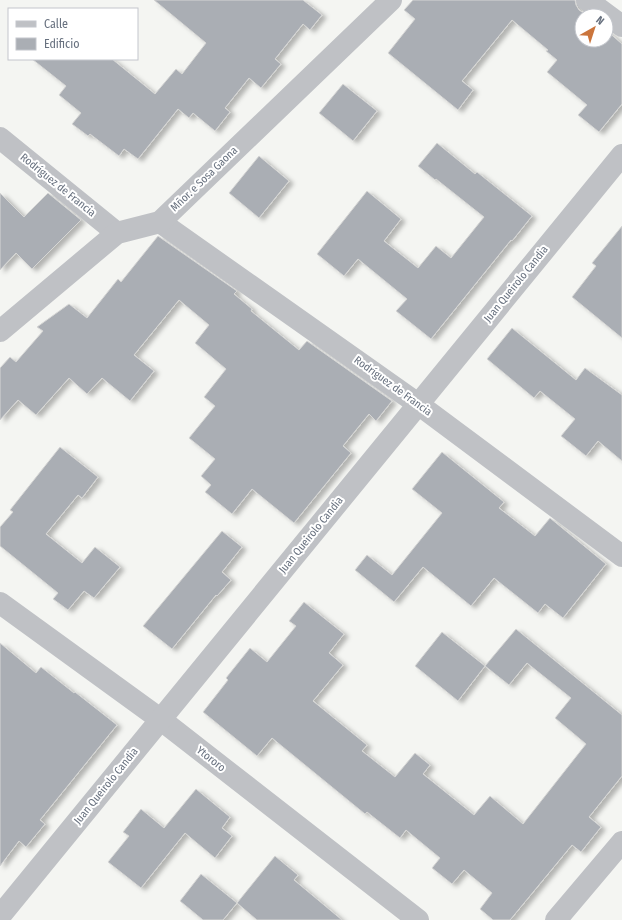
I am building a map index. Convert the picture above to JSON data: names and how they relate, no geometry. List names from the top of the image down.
{
  "streets": {
    "street": [
      "Mñor. e Sosa Gaona",
      "Rodríguez de Francia",
      "Juan Queirolo Candia",
      "Ytororo"
    ]
  },
  "crossings": [
    ["Mñor. e Sosa Gaona", "Rodríguez de Francia"],
    ["Rodríguez de Francia", "Juan Queirolo Candia"],
    ["Juan Queirolo Candia", "Ytororo"]
  ],
  "legend": ["Calle", "Edificio"],
  "north": "top right"
}
